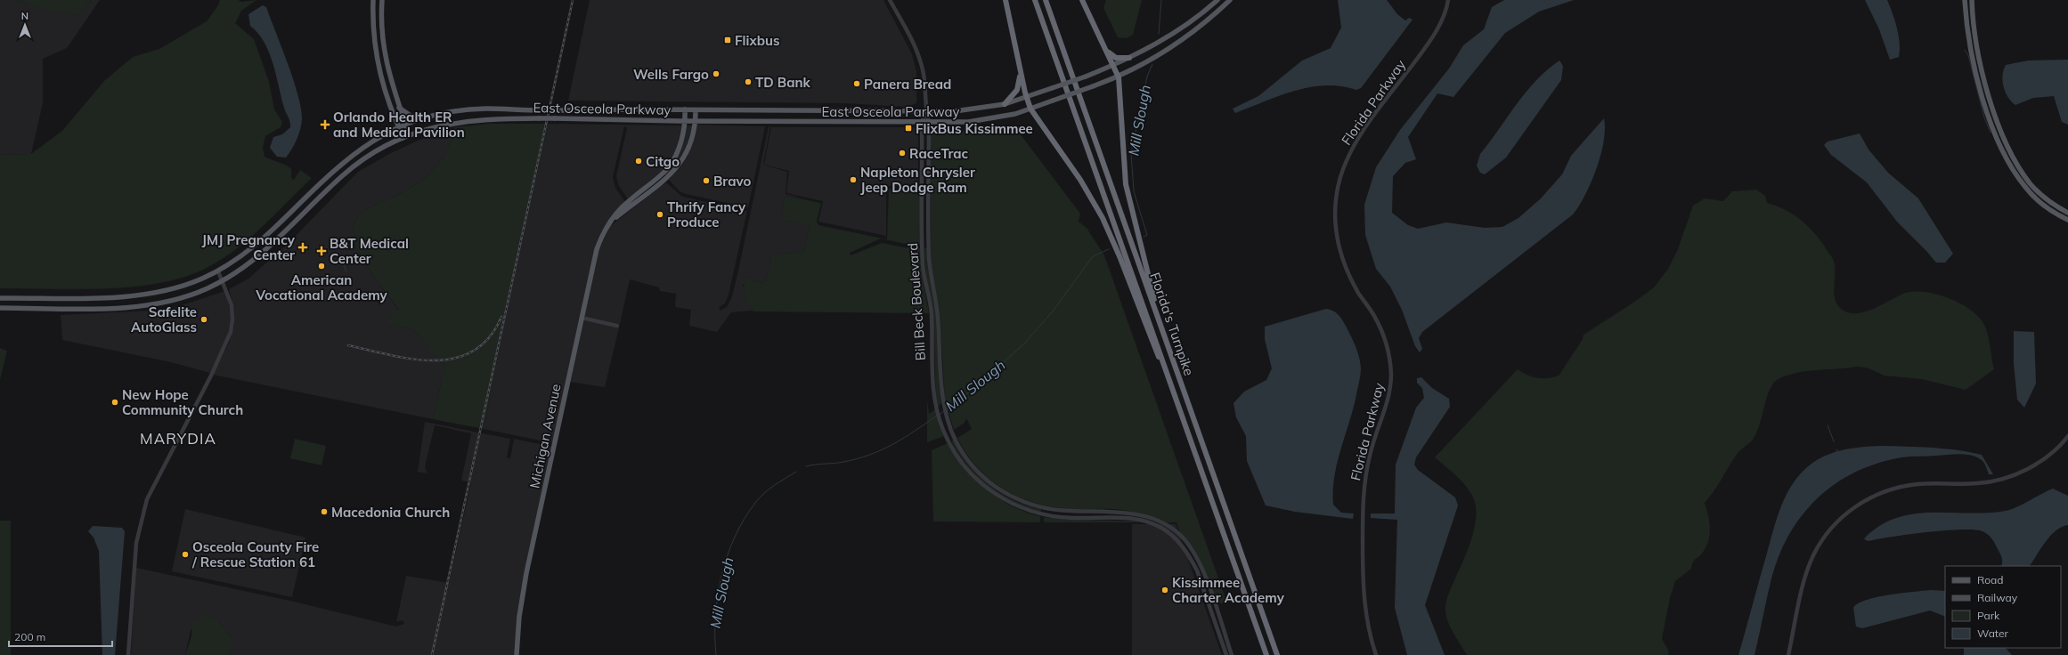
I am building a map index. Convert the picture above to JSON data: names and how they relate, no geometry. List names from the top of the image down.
{
  "streets": {
    "highway": ["Florida's Turnpike"],
    "main road": ["East Osceola Parkway", "Michigan Avenue"],
    "street": ["Florida Parkway", "Bill Beck Boulevard"]
  },
  "crossings": [
    ["East Osceola Parkway", "Bill Beck Boulevard"],
    ["East Osceola Parkway", "Michigan Avenue"]
  ],
  "districts": ["MARYDIA"],
  "water": ["Mill Slough"],
  "places": {
    "transit": ["Flixbus", "FlixBus Kissimmee"],
    "other": [
      "Wells Fargo",
      "TD Bank",
      "Panera Bread",
      "RaceTrac",
      "Citgo",
      "Napleton Chrysler Jeep Dodge Ram",
      "Bravo",
      "Thrify Fancy Produce",
      "American Vocational Academy",
      "Safelite AutoGlass",
      "New Hope Community Church",
      "Macedonia Church",
      "Osceola County Fire / Rescue Station 61",
      "Kissimmee Charter Academy"
    ],
    "health": ["Orlando Health ER and Medical Pavilion", "JMJ Pregnancy Center", "B&T Medical Center"]
  },
  "legend": [
    "Road",
    "Railway",
    "Park",
    "Water"
  ],
  "scale_bar": "200 m",
  "north": "top"
}
